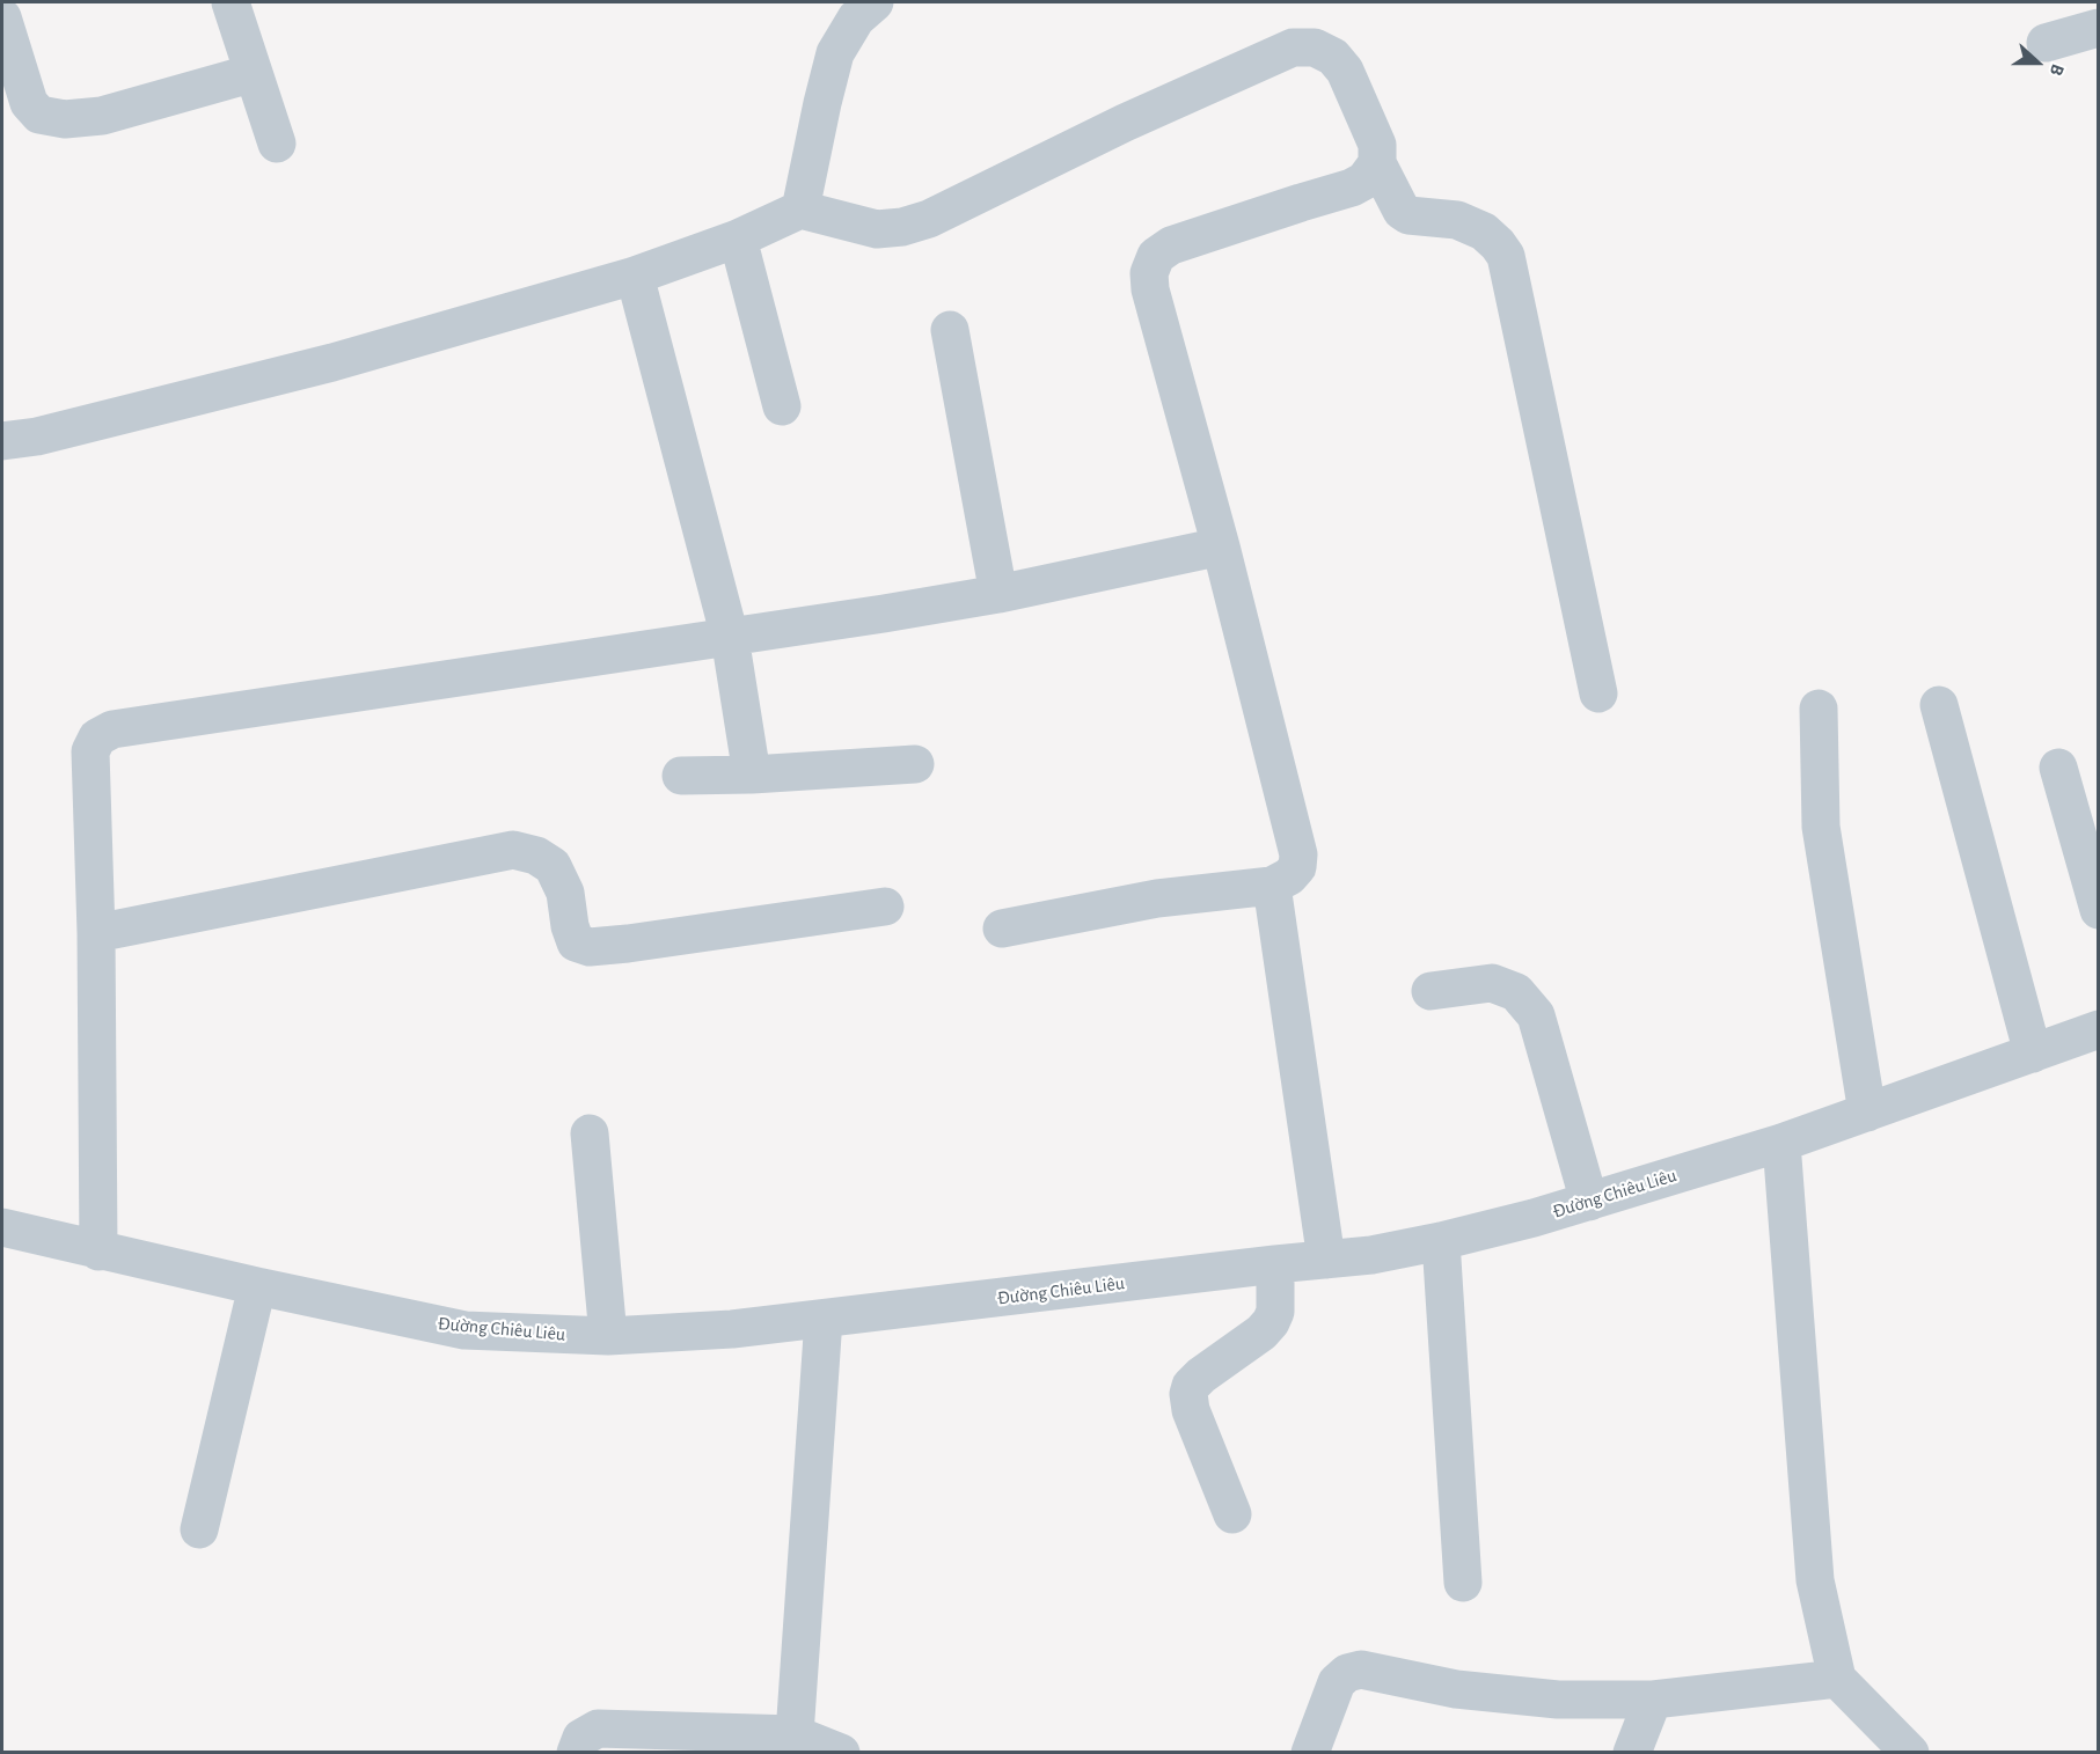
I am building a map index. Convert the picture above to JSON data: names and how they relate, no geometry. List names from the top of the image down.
{
  "streets": {
    "street": ["Đường Chiêu Liêu"]
  },
  "north": "right"
}
